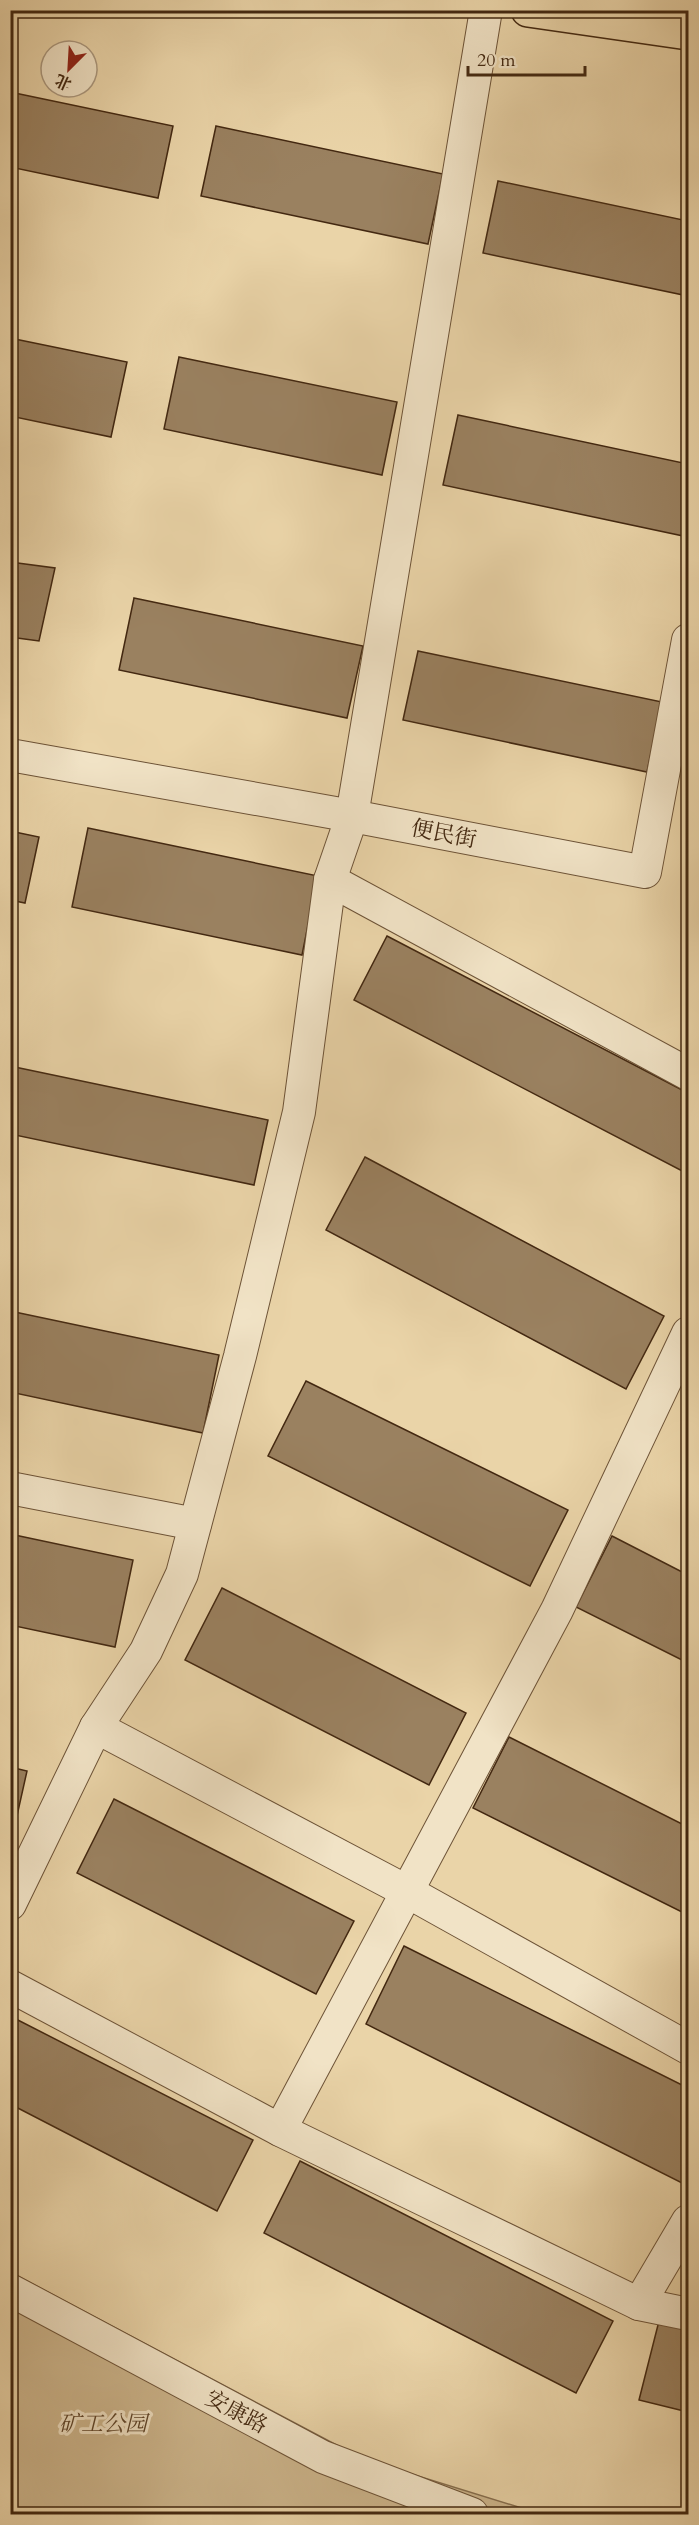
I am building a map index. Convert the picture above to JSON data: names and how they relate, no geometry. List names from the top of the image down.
{
  "streets": {
    "street": ["便民街", "安康路"]
  },
  "parks": ["矿工公园"],
  "scale_bar": "20 m",
  "north": "bottom left"
}
